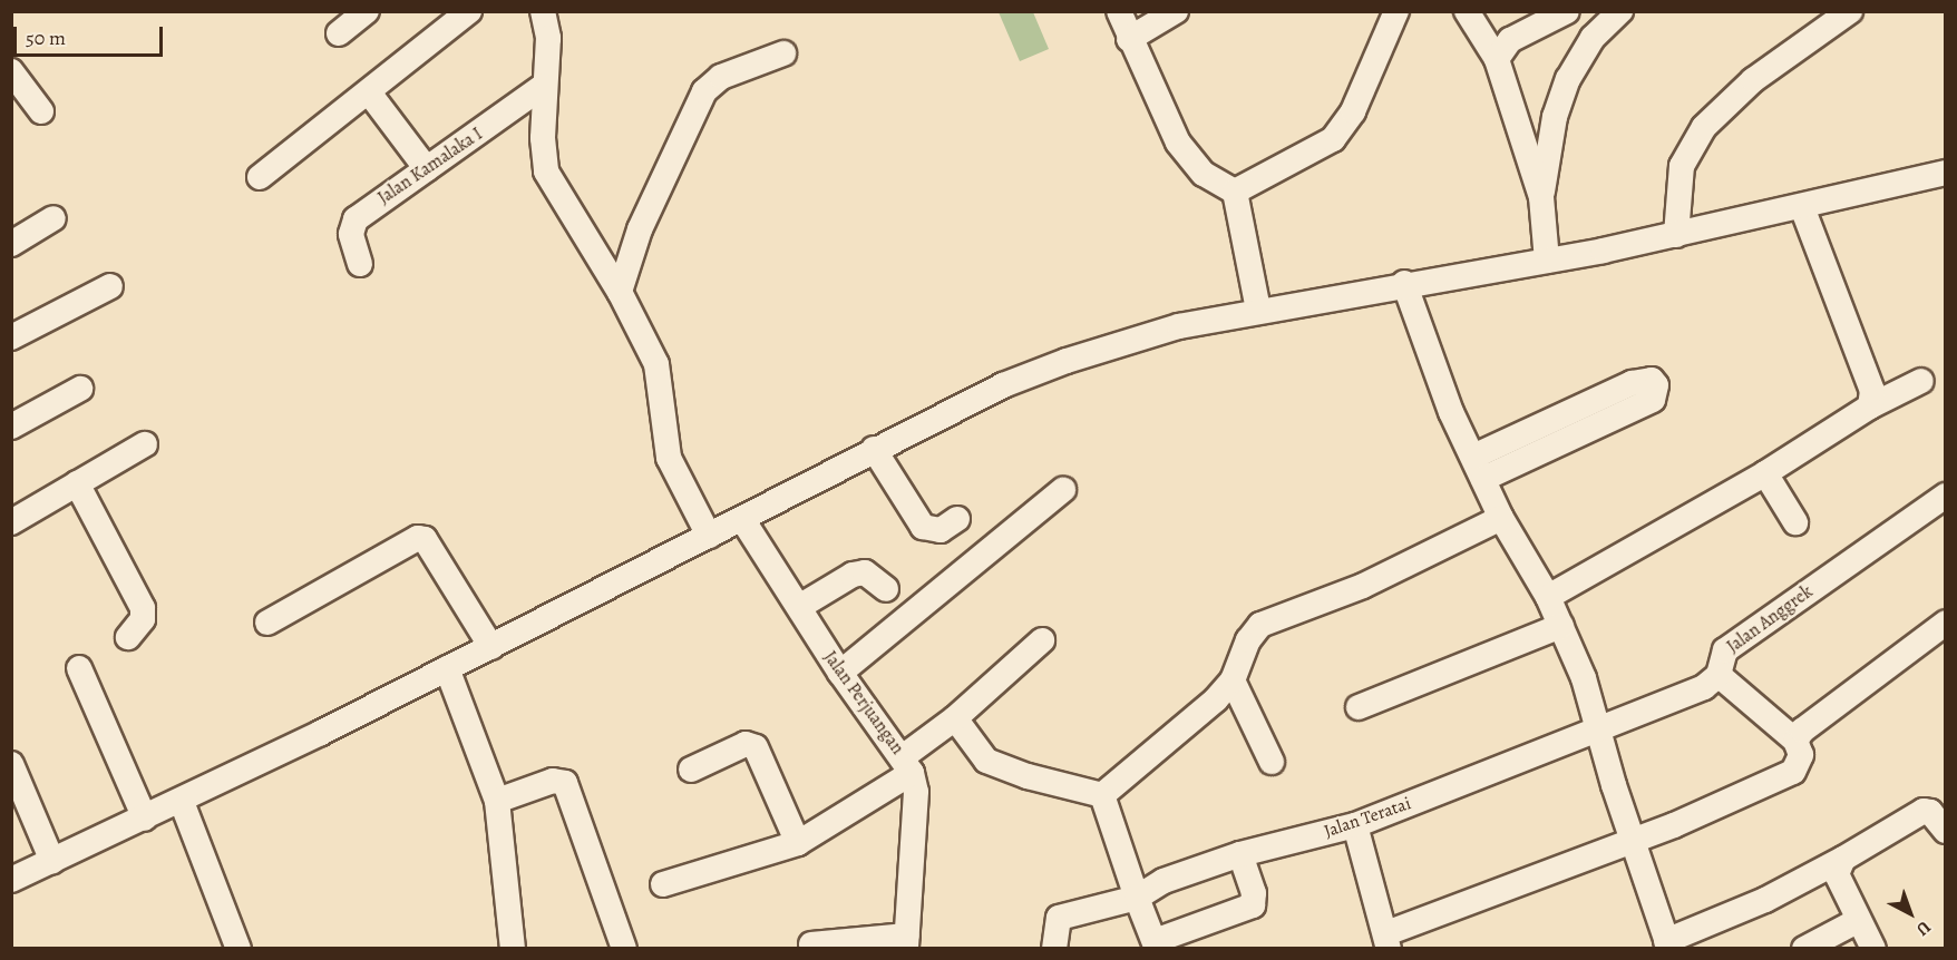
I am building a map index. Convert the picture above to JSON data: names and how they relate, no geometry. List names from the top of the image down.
{
  "streets": {
    "street": [
      "Jalan Kamalaka I",
      "Jalan Anggrek",
      "Jalan Perjuangan",
      "Jalan Teratai"
    ]
  },
  "crossings": [
    ["Jalan Anggrek", "Jalan Teratai"]
  ],
  "scale_bar": "50 m",
  "north": "bottom right"
}
